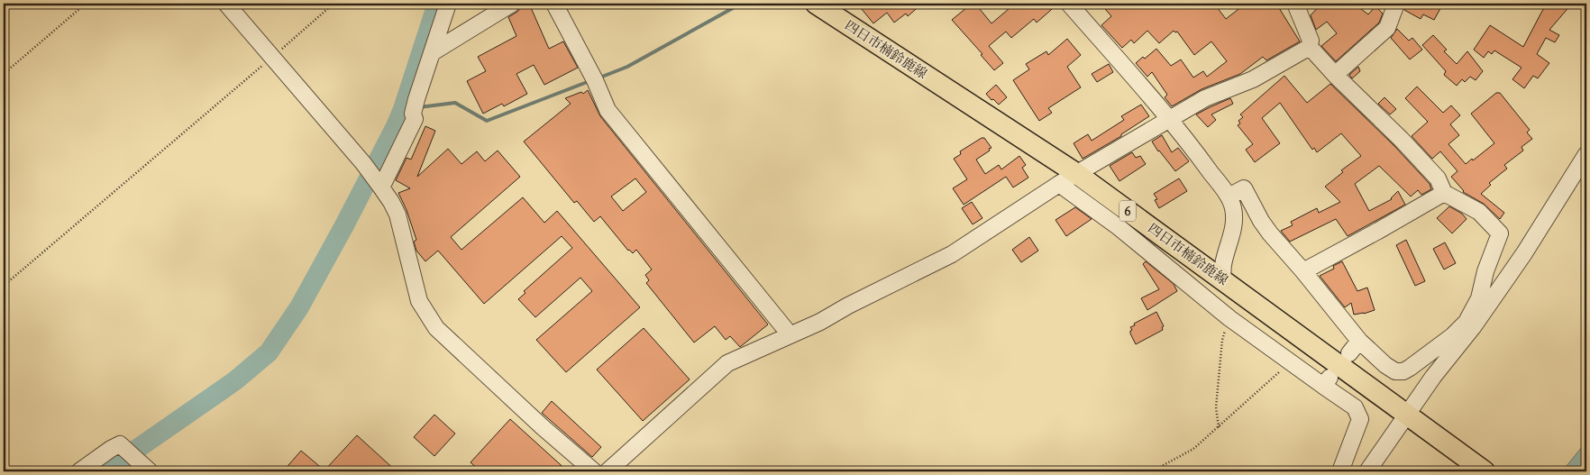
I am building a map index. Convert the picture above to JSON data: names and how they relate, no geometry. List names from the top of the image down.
{
  "streets": {
    "main road": ["四日市楠鈴鹿線", "6"]
  }
}
